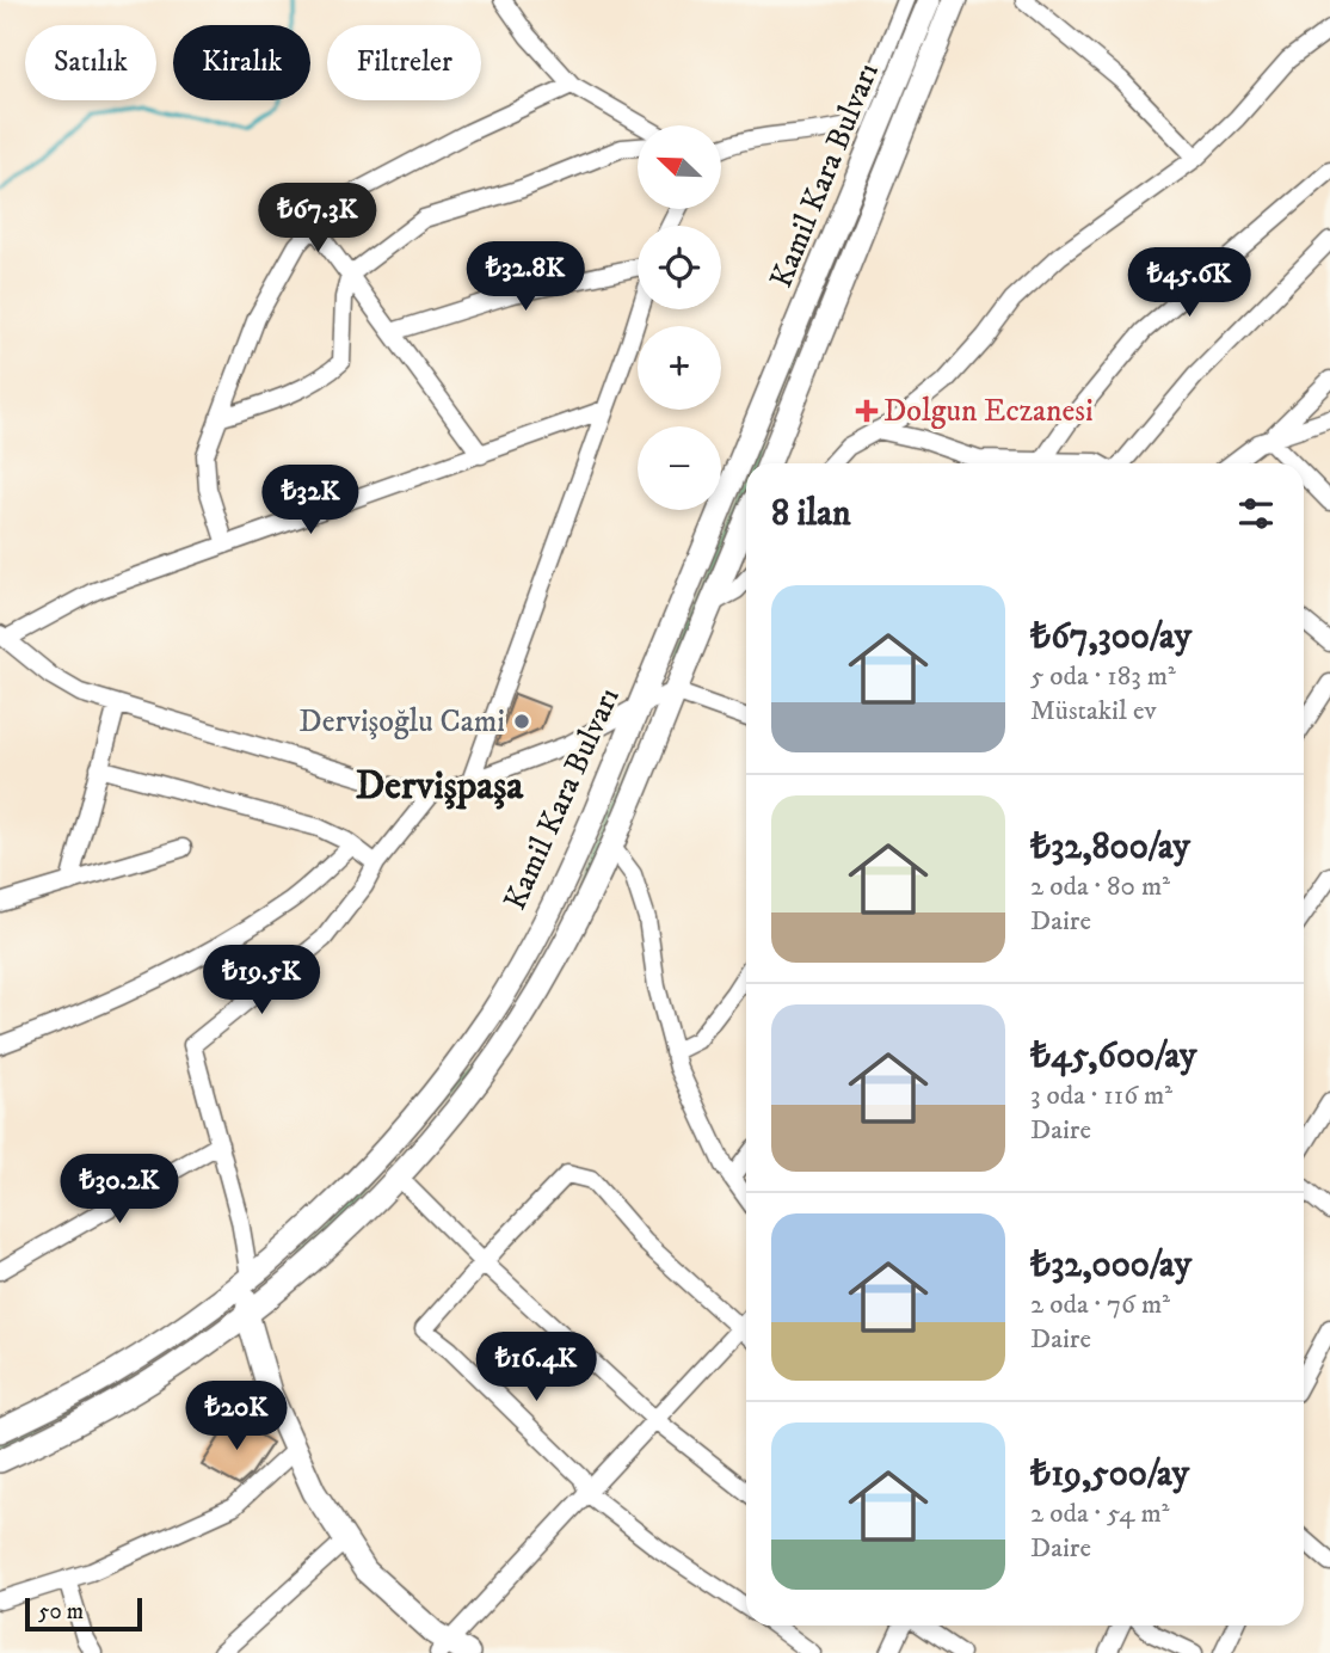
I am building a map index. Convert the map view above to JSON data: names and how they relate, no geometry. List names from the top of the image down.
{
  "streets": {
    "main road": ["Kamil Kara Bulvarı"]
  },
  "districts": ["Dervişpaşa"],
  "places": {
    "health": ["Dolgun Eczanesi"],
    "other": ["Dervişoğlu Cami"]
  },
  "scale_bar": "50 m",
  "north": "top left",
  "page": {
    "chip": ["Satılık", "Kiralık", "Filtreler"],
    "map_buttons": ["+", "−"],
    "price": [
      "₺67.3K",
      "₺32.8K",
      "₺45.6K",
      "₺32K",
      "₺19.5K",
      "₺30.2K",
      "₺16.4K",
      "₺20K"
    ],
    "heading": "8 ilan",
    "list": [
      {
        "name": "₺67,300/ay",
        "note": "5 oda · 183 m² · Müstakil ev"
      },
      {
        "name": "₺32,800/ay",
        "note": "2 oda · 80 m² · Daire"
      },
      {
        "name": "₺45,600/ay",
        "note": "3 oda · 116 m² · Daire"
      },
      {
        "name": "₺32,000/ay",
        "note": "2 oda · 76 m² · Daire"
      },
      {
        "name": "₺19,500/ay",
        "note": "2 oda · 54 m² · Daire"
      }
    ],
    "scale": "50 m"
  }
}
